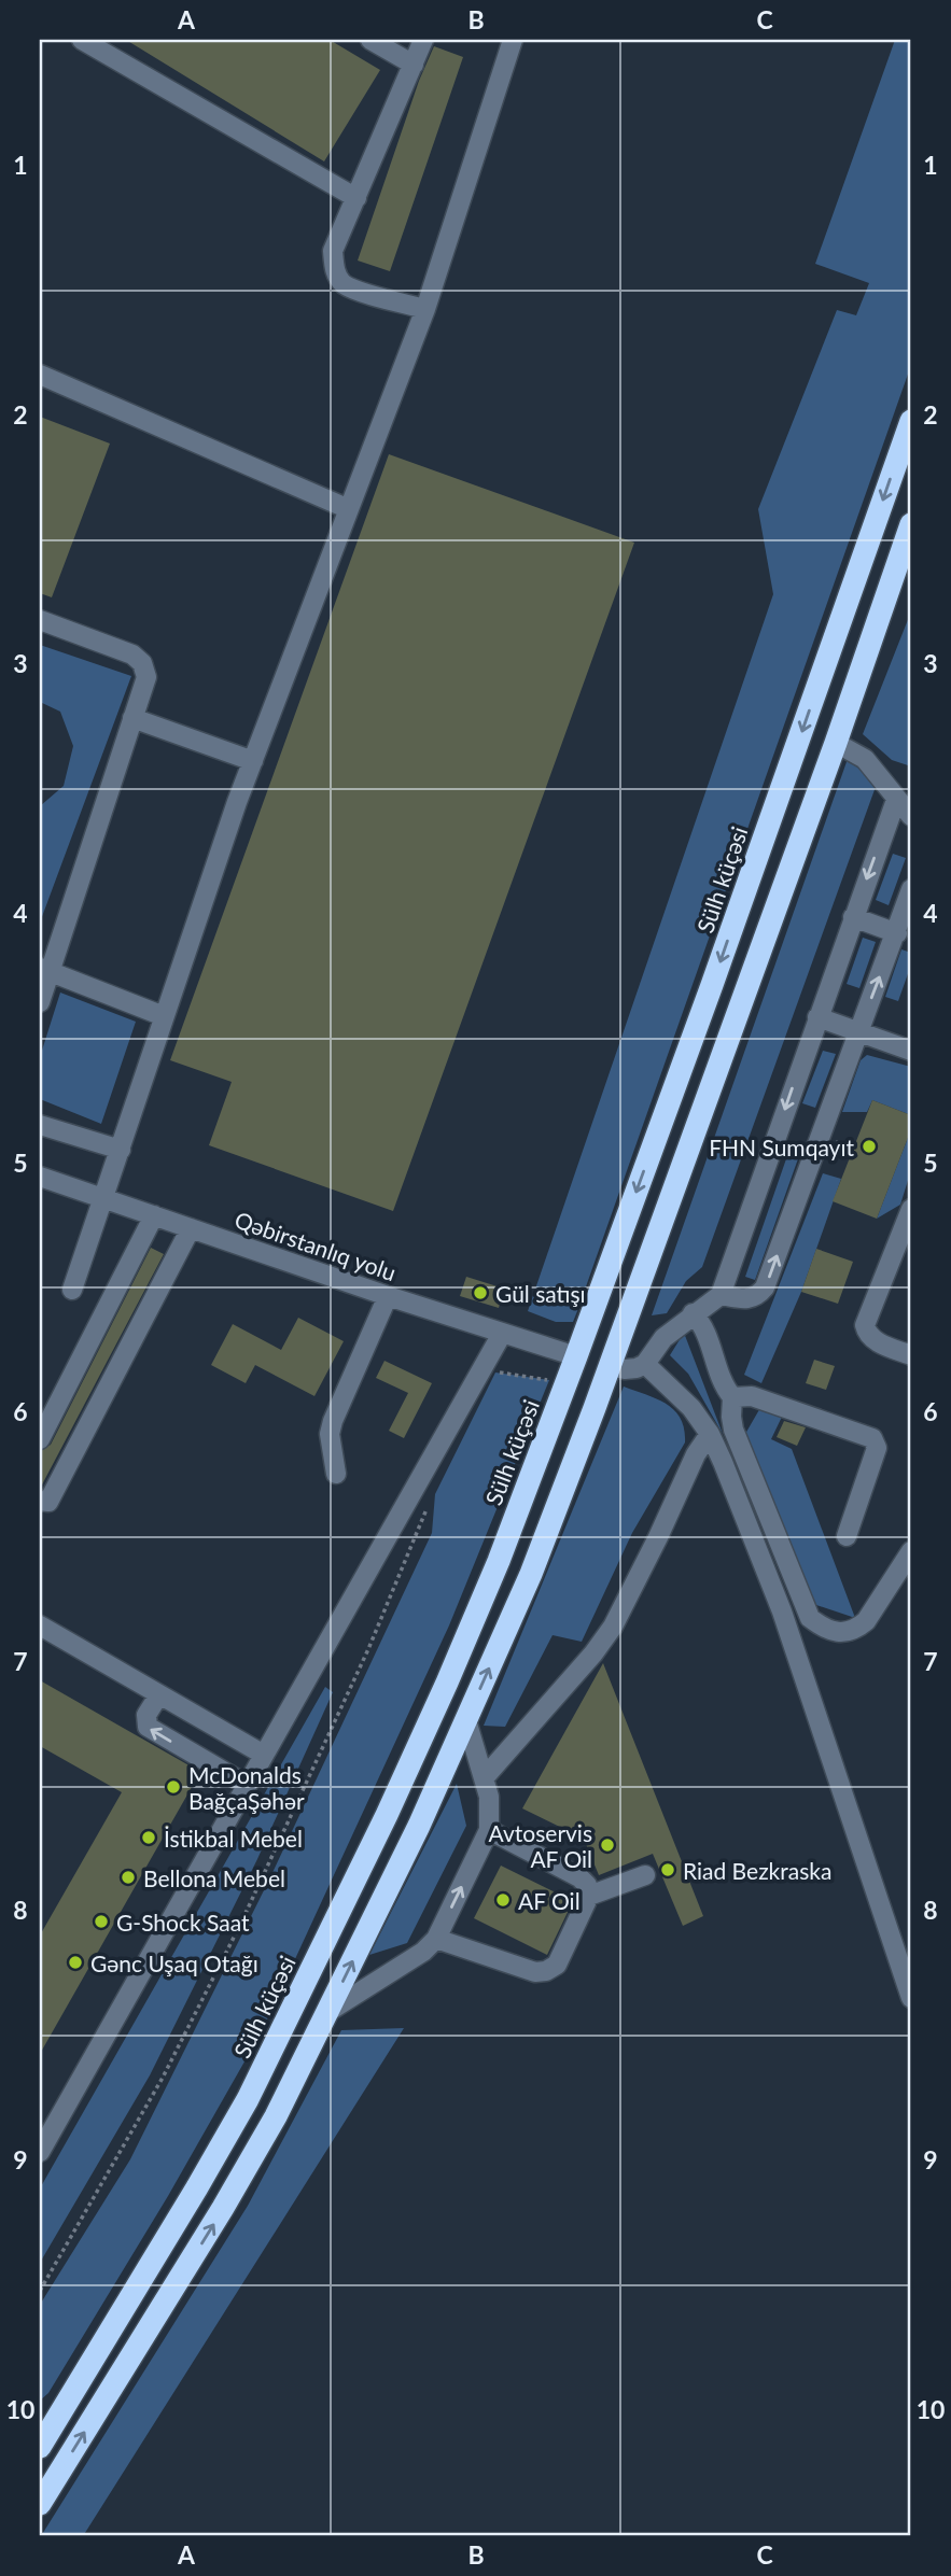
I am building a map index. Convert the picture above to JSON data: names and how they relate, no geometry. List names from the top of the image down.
{
  "streets": {
    "highway": ["Sülh küçəsi"],
    "street": ["Qəbirstanlıq yolu"]
  },
  "crossings": [
    ["Sülh küçəsi", "Qəbirstanlıq yolu"]
  ],
  "places": [
    "FHN Sumqayıt",
    "Gül satışı",
    "McDonalds BağçaŞəhər",
    "İstikbal Mebel",
    "Avtoservis AF Oil",
    "Riad Bezkraska",
    "Bellona Mebel",
    "AF Oil",
    "G-Shock Saat",
    "Gənc Uşaq Otağı"
  ],
  "grid": {
    "columns": ["A", "B", "C"],
    "rows": [
      "1",
      "2",
      "3",
      "4",
      "5",
      "6",
      "7",
      "8",
      "9",
      "10"
    ]
  }
}
